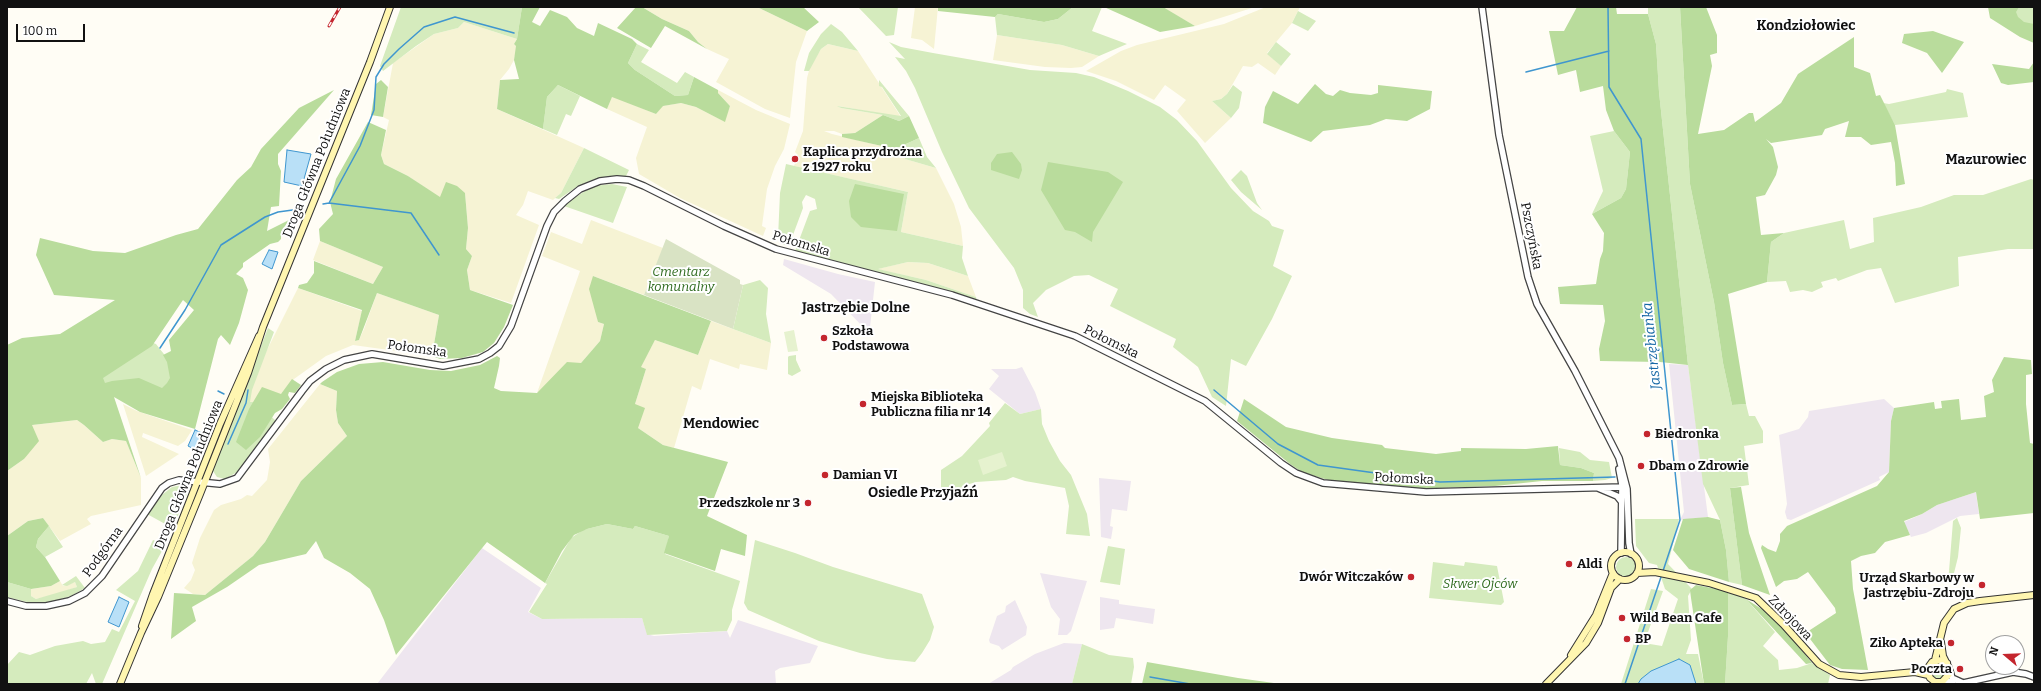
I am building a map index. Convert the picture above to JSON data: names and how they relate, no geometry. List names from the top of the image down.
{
  "streets": {
    "main road": ["Droga Główna Południowa", "Zdrojowa"],
    "street": ["Pszczyńska", "Połomska", "Podgórna"]
  },
  "crossings": [
    ["Droga Główna Południowa", "Połomska"],
    ["Pszczyńska", "Połomska"],
    ["Pszczyńska", "Zdrojowa"],
    ["Połomska", "Podgórna"]
  ],
  "districts": [
    "Kondziołowiec",
    "Mazurowiec",
    "Jastrzębie Dolne",
    "Mendowiec",
    "Osiedle Przyjaźń"
  ],
  "water": ["Jastrzębianka"],
  "parks": ["Cmentarz komunalny", "Skwer Ojców"],
  "places": [
    "Kaplica przydrożna z 1927 roku",
    "Szkoła Podstawowa",
    "Miejska Biblioteka Publiczna filia nr 14",
    "Biedronka",
    "Dbam o Zdrowie",
    "Damian VI",
    "Przedszkole nr 3",
    "Aldi",
    "Dwór Witczaków",
    "Urząd Skarbowy w Jastrzębiu-Zdroju",
    "Wild Bean Cafe",
    "BP",
    "Ziko Apteka",
    "Poczta"
  ],
  "scale_bar": "100 m",
  "north": "left"
}
